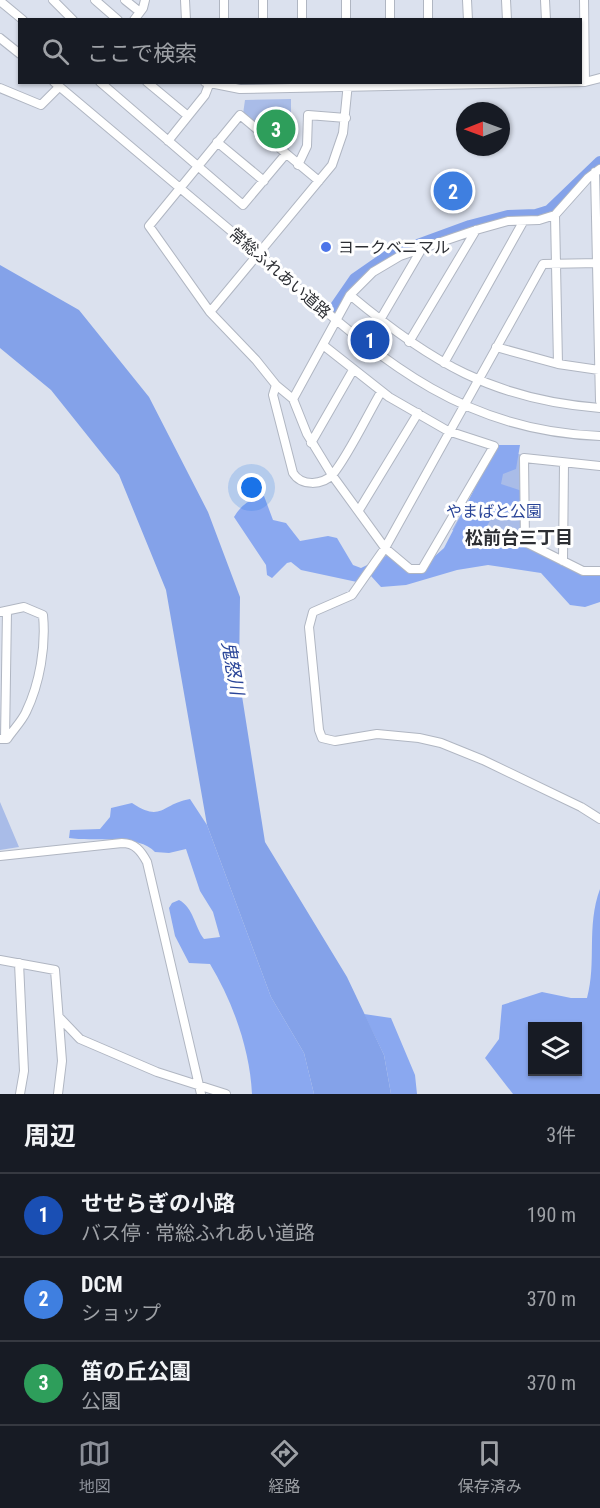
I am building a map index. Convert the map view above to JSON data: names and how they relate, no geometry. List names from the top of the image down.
{
  "streets": {
    "street": ["常総ふれあい道路"]
  },
  "districts": ["松前台三丁目"],
  "water": ["鬼怒川"],
  "parks": ["やまばと公園"],
  "places": ["ヨークベニマル"],
  "north": "left",
  "page": {
    "search": "ここで検索",
    "pins": ["3", "2", "1"],
    "heading": ["周辺", "3件"],
    "list": [
      {
        "mark": "1",
        "name": "せせらぎの小路",
        "note": "バス停 · 常総ふれあい道路",
        "value": "190 m"
      },
      {
        "mark": "2",
        "name": "DCM",
        "note": "ショップ",
        "value": "370 m"
      },
      {
        "mark": "3",
        "name": "笛の丘公園",
        "note": "公園",
        "value": "370 m"
      }
    ],
    "nav": ["地図", "経路", "保存済み"]
  }
}
